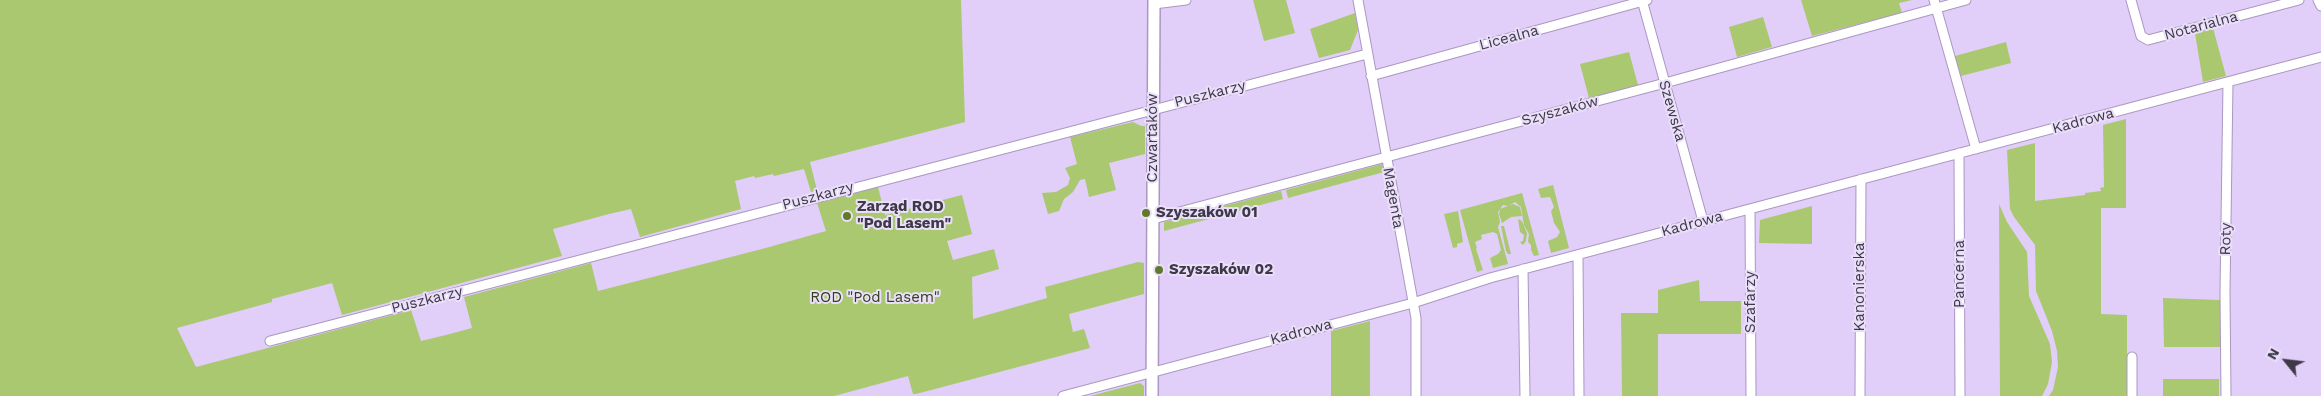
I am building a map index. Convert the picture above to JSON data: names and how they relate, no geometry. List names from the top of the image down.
{
  "streets": {
    "street": [
      "Notarialna",
      "Licealna",
      "Puszkarzy",
      "Szyszaków",
      "Szewska",
      "Kadrowa",
      "Czwartaków",
      "Magenta",
      "Roty",
      "Pancerna",
      "Kanonierska",
      "Szafarzy"
    ]
  },
  "crossings": [
    ["Licealna", "Szewska"],
    ["Licealna", "Magenta"],
    ["Puszkarzy", "Czwartaków"],
    ["Puszkarzy", "Magenta"],
    ["Szyszaków", "Szewska"],
    ["Szyszaków", "Czwartaków"],
    ["Szyszaków", "Magenta"],
    ["Szewska", "Kadrowa"],
    ["Kadrowa", "Czwartaków"],
    ["Kadrowa", "Magenta"],
    ["Kadrowa", "Roty"],
    ["Kadrowa", "Pancerna"],
    ["Kadrowa", "Kanonierska"],
    ["Kadrowa", "Szafarzy"]
  ],
  "parks": ["ROD \"Pod Lasem\""],
  "places": ["Szyszaków 01", "Zarząd ROD \"Pod Lasem\"", "Szyszaków 02"],
  "north": "top left"
}
